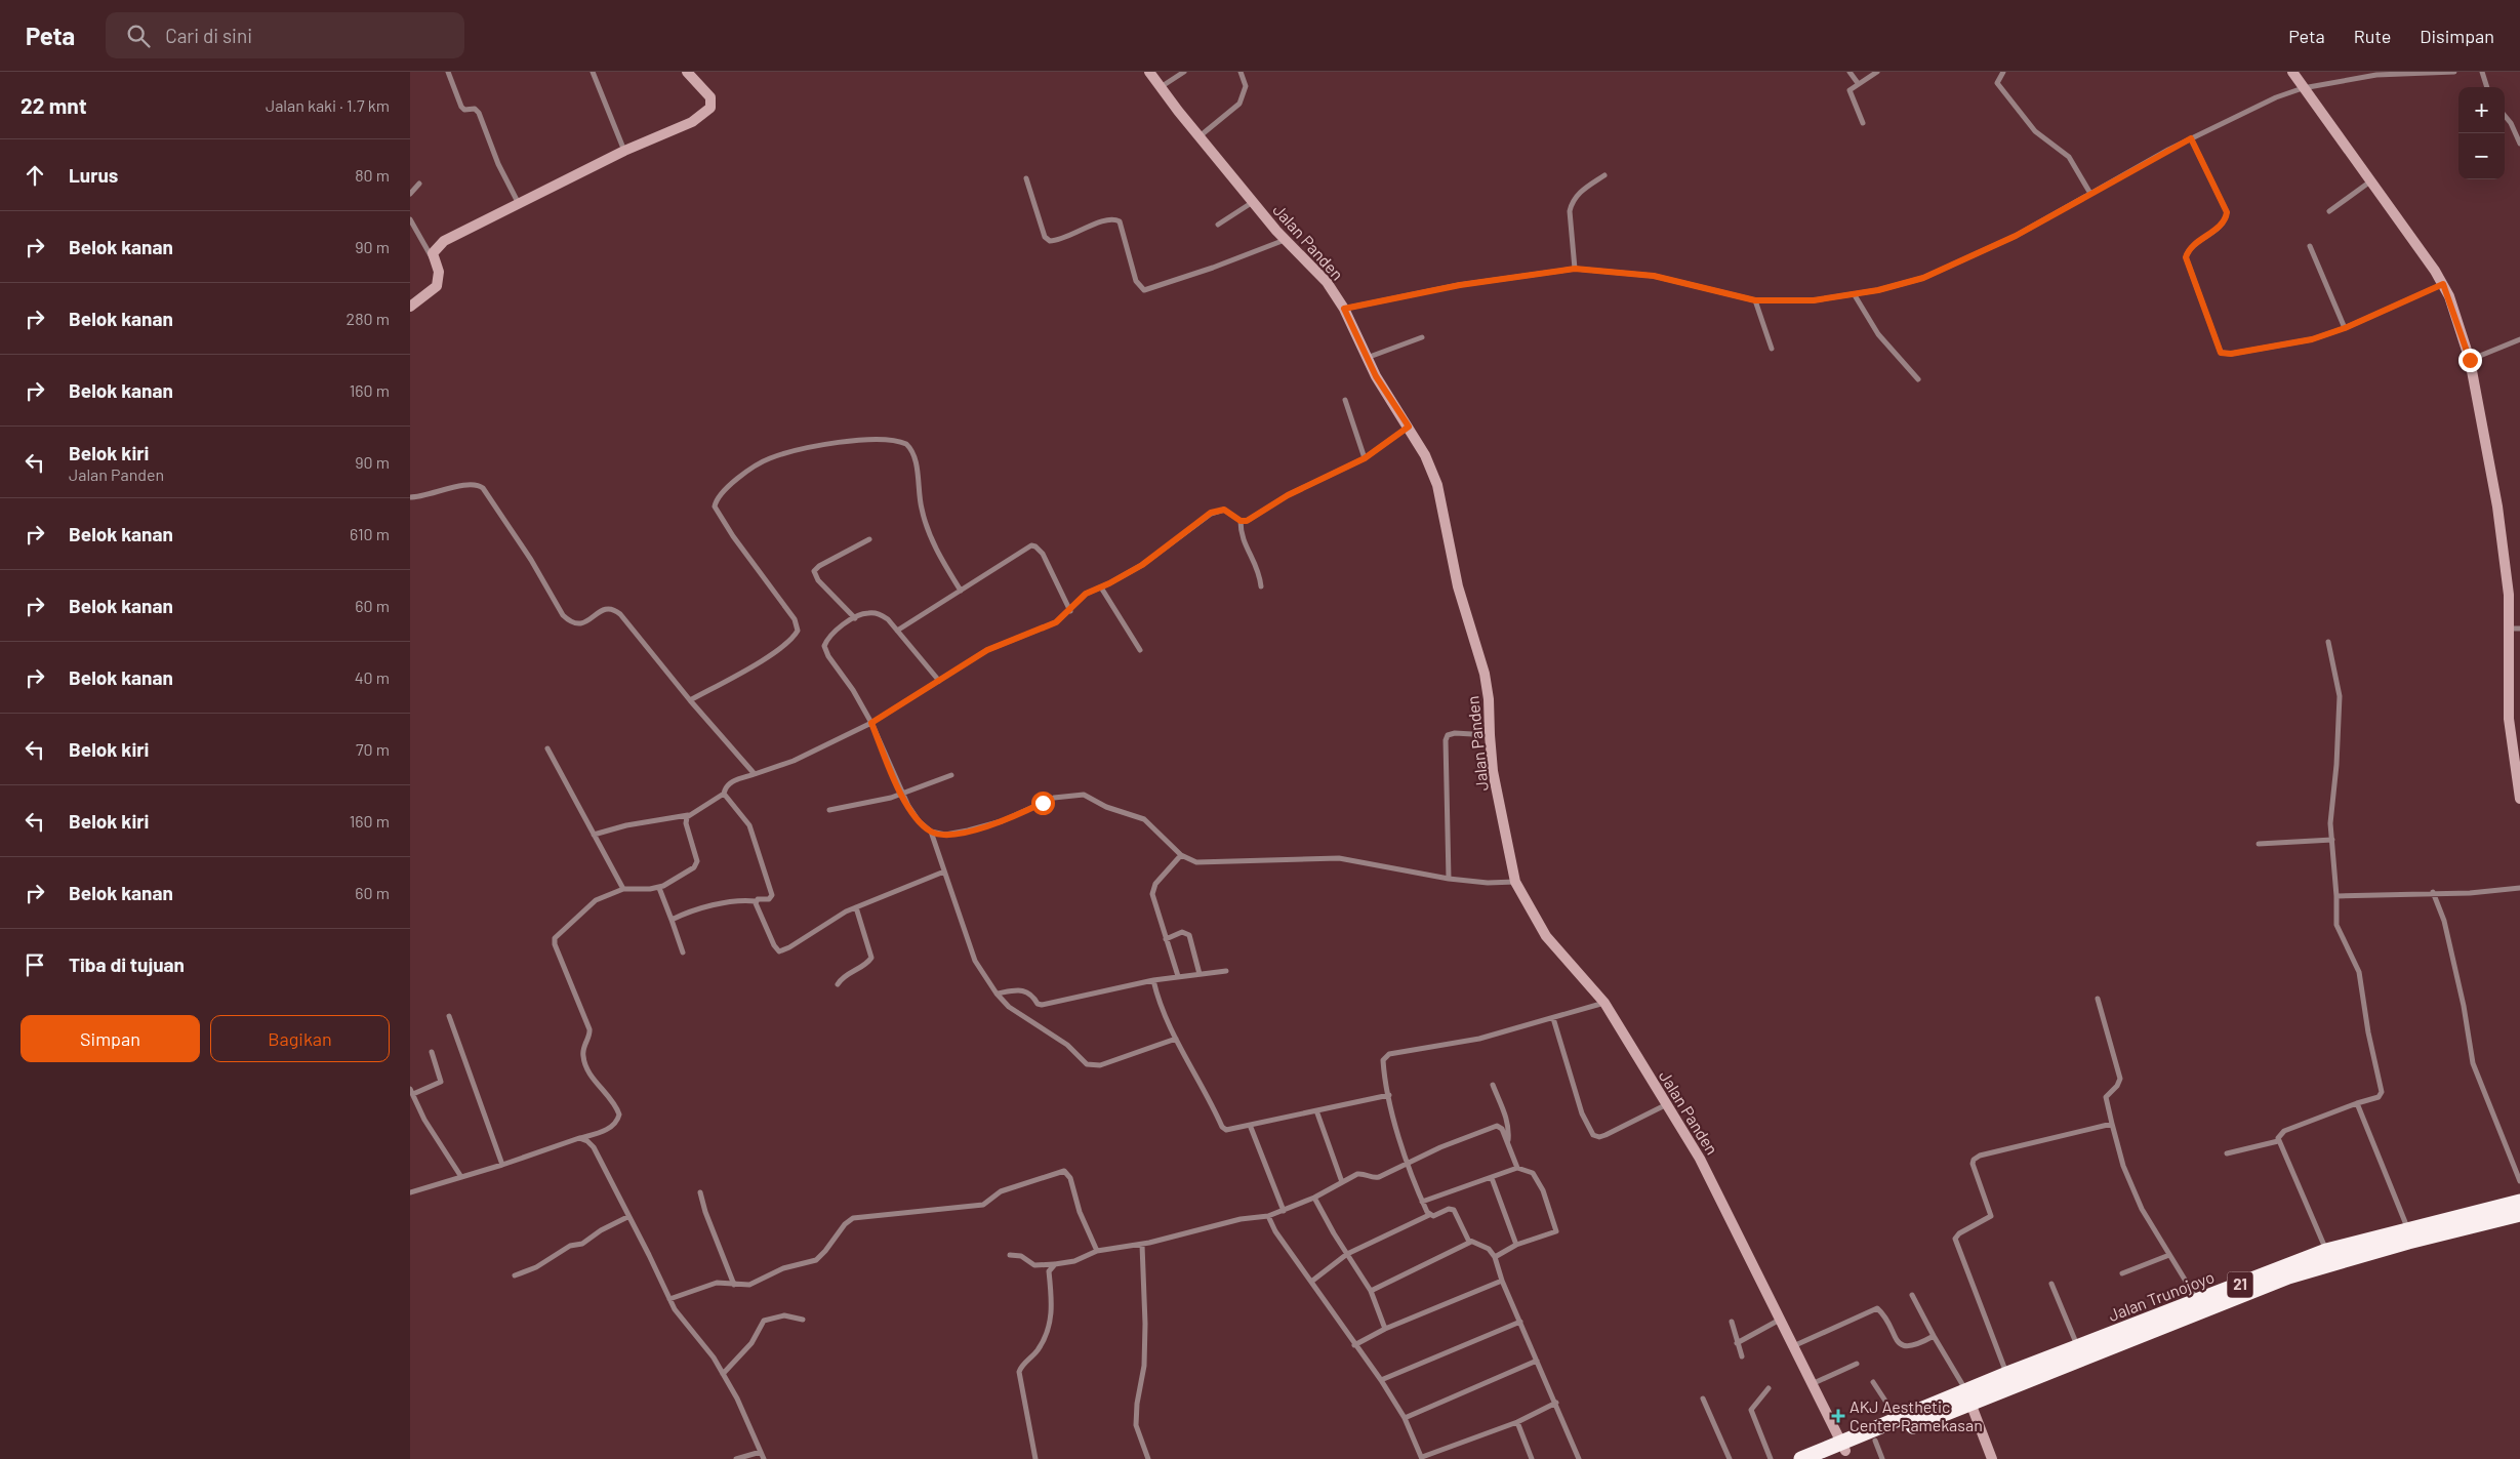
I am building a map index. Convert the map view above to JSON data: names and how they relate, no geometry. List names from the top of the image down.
{
  "streets": {
    "highway": ["21", "Jalan Trunojoyo"],
    "street": ["Jalan Panden"]
  },
  "crossings": [
    ["Jalan Panden", "21"],
    ["21", "Jalan Trunojoyo"]
  ],
  "places": {
    "health": ["AKJ Aesthetic Center Pamekasan"]
  },
  "page": {
    "header": "Peta",
    "search": "Cari di sini",
    "nav": ["Peta", "Rute", "Disimpan"],
    "heading": ["22 mnt", "Jalan kaki · 1.7 km"],
    "map_buttons": ["+", "−"],
    "list": [
      ["Lurus", "80 m"],
      ["Belok kanan", "90 m"],
      ["Belok kanan", "280 m"],
      ["Belok kanan", "160 m"],
      ["Belok kiri", "Jalan Panden", "90 m"],
      ["Belok kanan", "610 m"],
      ["Belok kanan", "60 m"],
      ["Belok kanan", "40 m"],
      ["Belok kiri", "70 m"],
      ["Belok kiri", "160 m"],
      ["Belok kanan", "60 m"],
      "Tiba di tujuan"
    ],
    "buttons": ["Simpan", "Bagikan"]
  }
}
